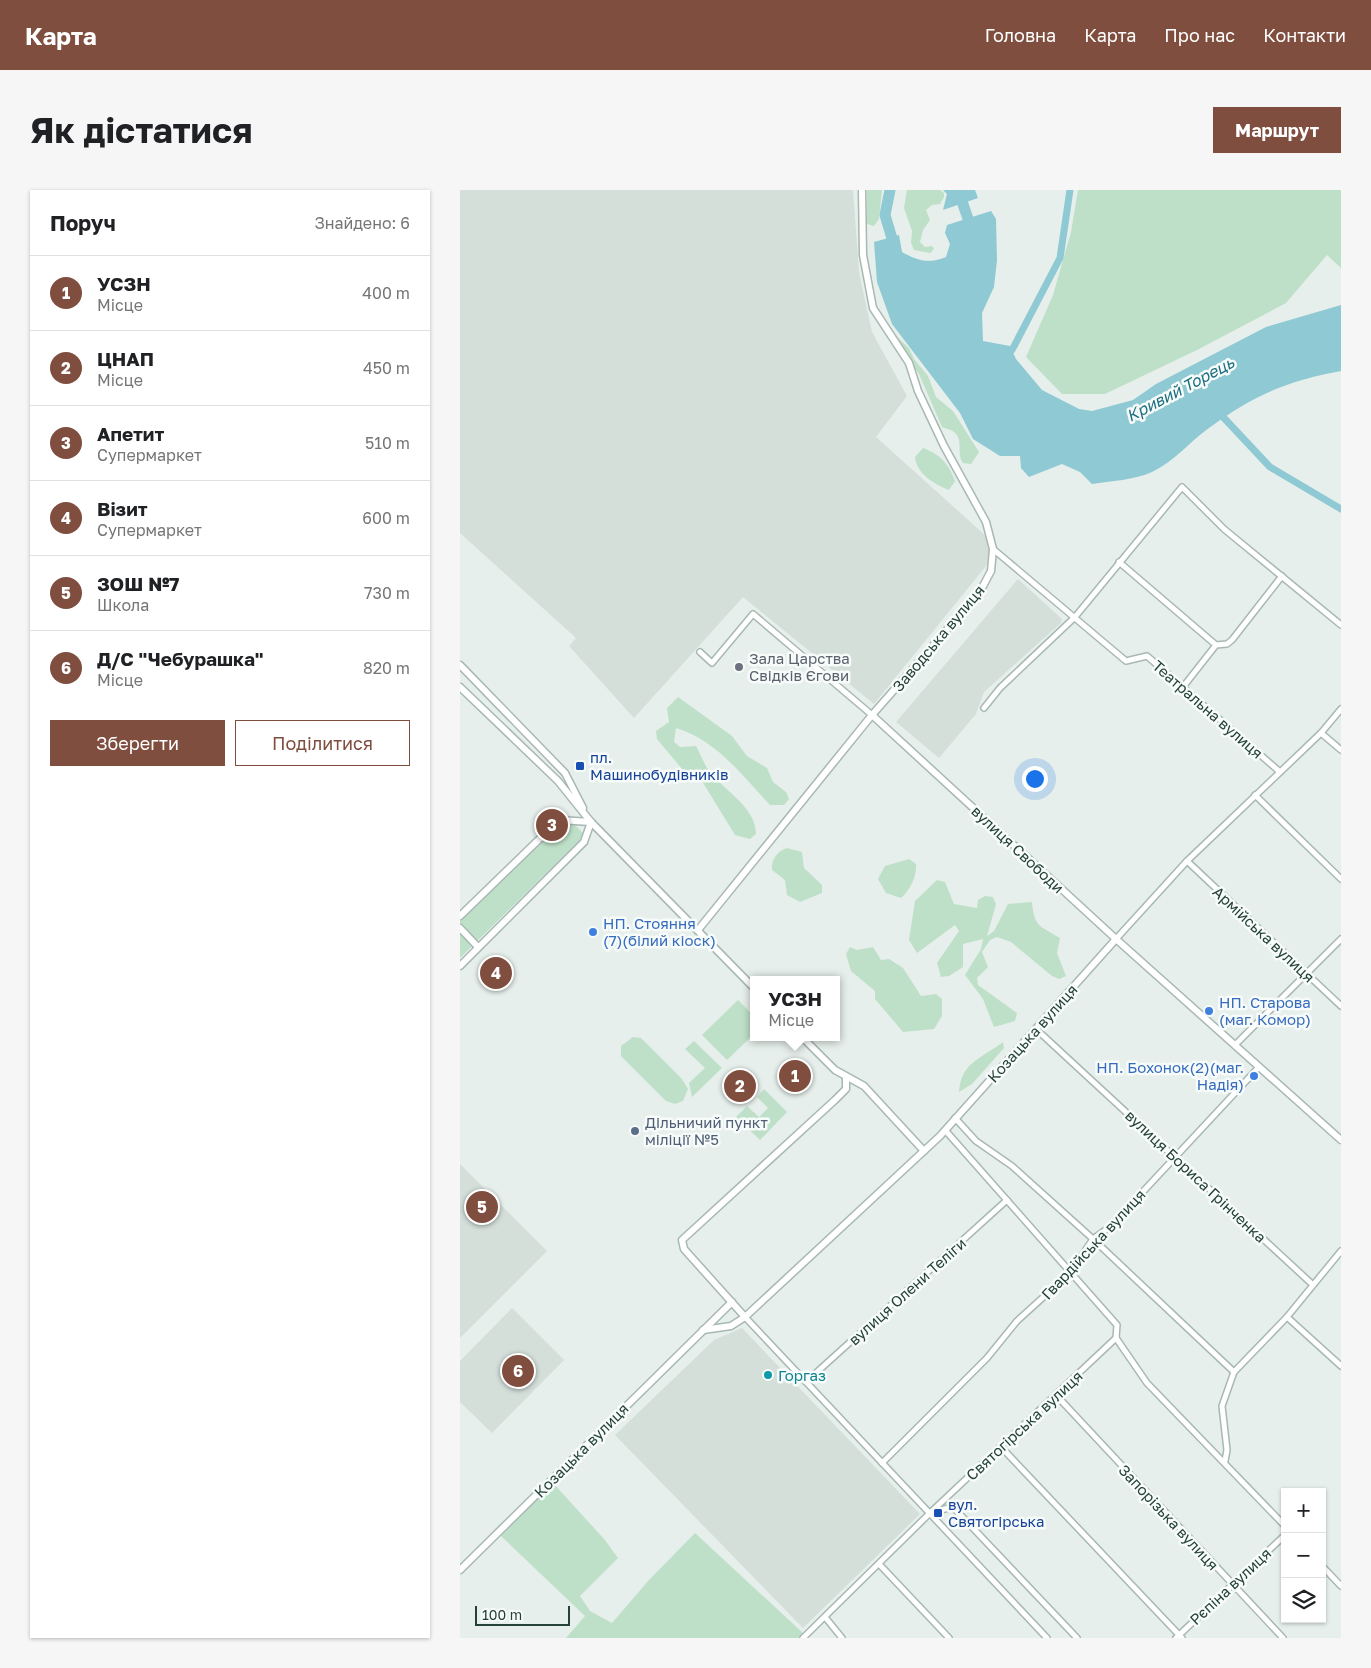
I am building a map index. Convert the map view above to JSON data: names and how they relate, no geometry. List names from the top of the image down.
{
  "streets": {
    "street": [
      "Заводська вулиця",
      "Театральна вулиця",
      "вулиця Свободи",
      "Армійська вулиця",
      "Козацька вулиця",
      "вулиця Бориса Грінченка",
      "Гвардійська вулиця",
      "вулиця Олени Теліги",
      "Святогірська вулиця",
      "Запорізька вулиця",
      "Рєпіна вулиця"
    ]
  },
  "crossings": [
    ["Заводська вулиця", "Театральна вулиця"],
    ["Заводська вулиця", "вулиця Свободи"],
    ["Театральна вулиця", "Козацька вулиця"],
    ["вулиця Свободи", "Козацька вулиця"],
    ["вулиця Свободи", "Гвардійська вулиця"],
    ["Армійська вулиця", "Козацька вулиця"],
    ["Козацька вулиця", "вулиця Бориса Грінченка"],
    ["вулиця Бориса Грінченка", "Гвардійська вулиця"],
    ["Святогірська вулиця", "Запорізька вулиця"],
    ["Запорізька вулиця", "Рєпіна вулиця"]
  ],
  "water": ["Кривий Торець"],
  "places": {
    "other": [
      "Зала Царства Свідків Єгови",
      "НП. Стояння (7)(білий кіоск)",
      "НП. Старова (маг. Комор)",
      "НП. Бохонок(2)(маг. Надія)",
      "Дільничий пункт міліції №5",
      "Горгаз"
    ],
    "transit": ["пл. Машинобудівників", "вул. Святогірська"]
  },
  "scale_bar": "100 m",
  "page": {
    "header": "Карта",
    "nav": [
      "Головна",
      "Карта",
      "Про нас",
      "Контакти"
    ],
    "buttons": [
      "Маршрут",
      ["Зберегти", "Поділитися"]
    ],
    "title": "Як дістатися",
    "heading": ["Поруч", "Знайдено: 6"],
    "list": [
      {
        "mark": "1",
        "name": "УСЗН",
        "note": "Місце",
        "value": "400 m"
      },
      {
        "mark": "2",
        "name": "ЦНАП",
        "note": "Місце",
        "value": "450 m"
      },
      {
        "mark": "3",
        "name": "Апетит",
        "note": "Супермаркет",
        "value": "510 m"
      },
      {
        "mark": "4",
        "name": "Візит",
        "note": "Супермаркет",
        "value": "600 m"
      },
      {
        "mark": "5",
        "name": "ЗОШ №7",
        "note": "Школа",
        "value": "730 m"
      },
      {
        "mark": "6",
        "name": "Д/С \"Чебурашка\"",
        "note": "Місце",
        "value": "820 m"
      }
    ],
    "pins": [
      "3",
      "4",
      "1",
      "2",
      "5",
      "6"
    ],
    "popup": ["УСЗН", "Місце"],
    "map_buttons": ["+", "−"],
    "scale": "100 m"
  }
}
